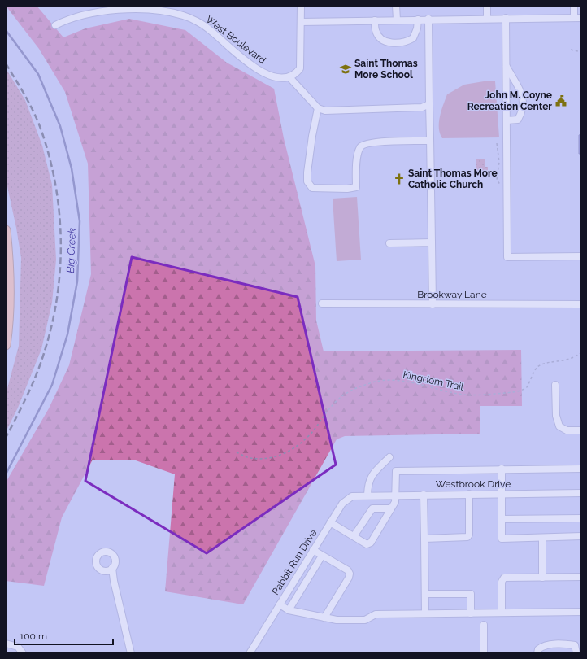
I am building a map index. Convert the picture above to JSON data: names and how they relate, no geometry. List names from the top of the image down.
{
  "streets": {
    "street": [
      "West Boulevard",
      "Brookway Lane",
      "Westbrook Drive",
      "Rabbit Run Drive"
    ],
    "path": ["Kingdom Trail"]
  },
  "crossings": [
    ["Westbrook Drive", "Rabbit Run Drive"]
  ],
  "water": ["Big Creek"],
  "places": {
    "school or university": ["Saint Thomas More School"],
    "public building": ["John M. Coyne Recreation Center"],
    "church": ["Saint Thomas More Catholic Church"]
  },
  "scale_bar": "100 m"
}
